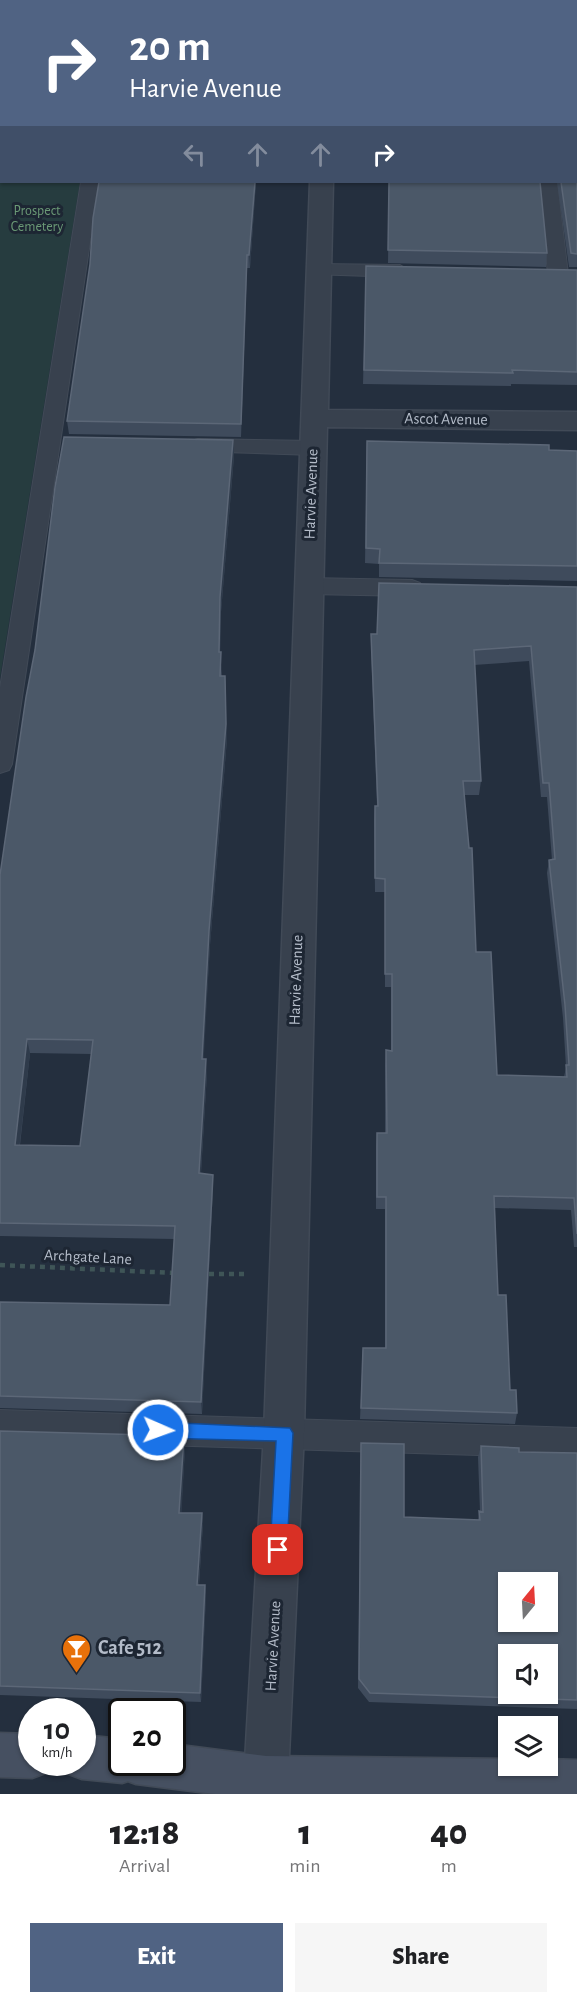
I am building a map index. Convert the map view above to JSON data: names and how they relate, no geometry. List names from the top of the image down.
{
  "streets": {
    "street": ["Ascot Avenue", "Harvie Avenue"],
    "path": ["Archgate Lane"]
  },
  "crossings": [
    ["Ascot Avenue", "Harvie Avenue"]
  ],
  "parks": ["Prospect Cemetery"],
  "places": {
    "bar": ["Cafe 512"]
  },
  "north": "top",
  "page": {
    "turn": ["20 m", "Harvie Avenue"],
    "speed": "10 km/h",
    "limit": "20",
    "eta": [
      "12:18",
      "Arrival",
      "1",
      "min",
      "40",
      "m"
    ],
    "buttons": ["Exit", "Share"]
  }
}
